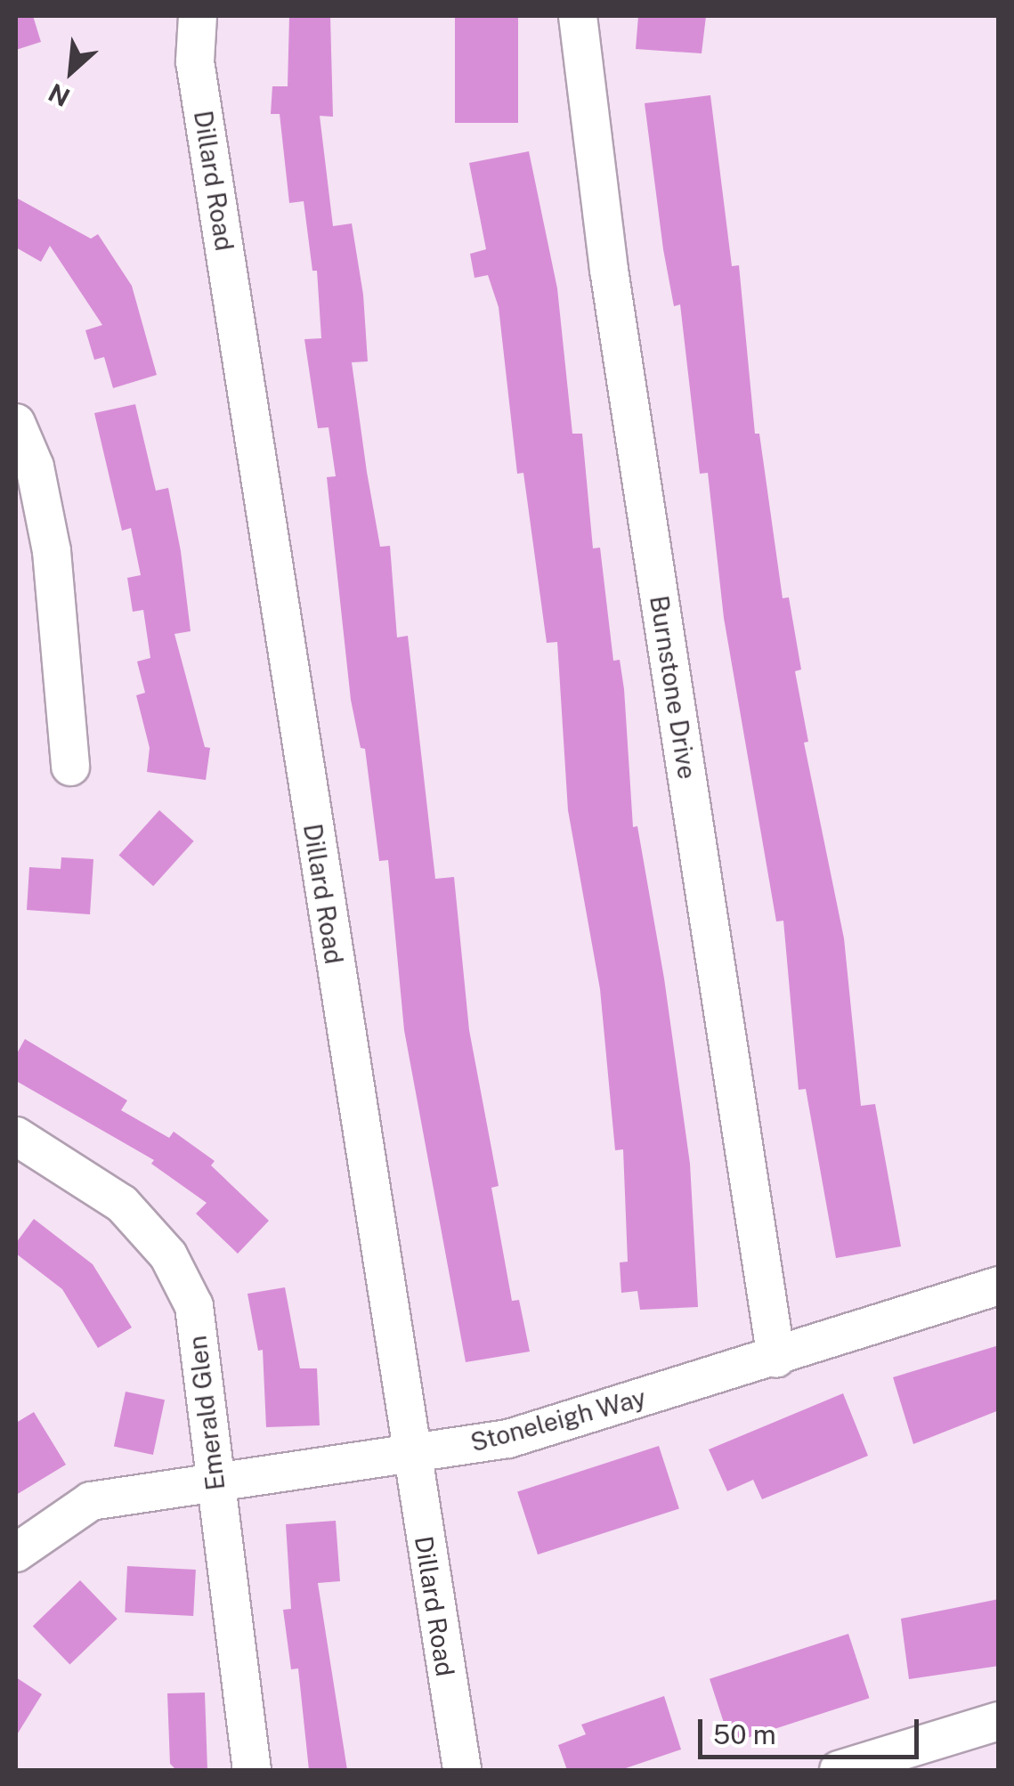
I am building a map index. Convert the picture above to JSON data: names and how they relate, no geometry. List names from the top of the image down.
{
  "streets": {
    "street": [
      "Dillard Road",
      "Burnstone Drive",
      "Emerald Glen",
      "Stoneleigh Way"
    ]
  },
  "crossings": [
    ["Dillard Road", "Stoneleigh Way"],
    ["Burnstone Drive", "Stoneleigh Way"],
    ["Emerald Glen", "Stoneleigh Way"]
  ],
  "scale_bar": "50 m",
  "north": "bottom left"
}
